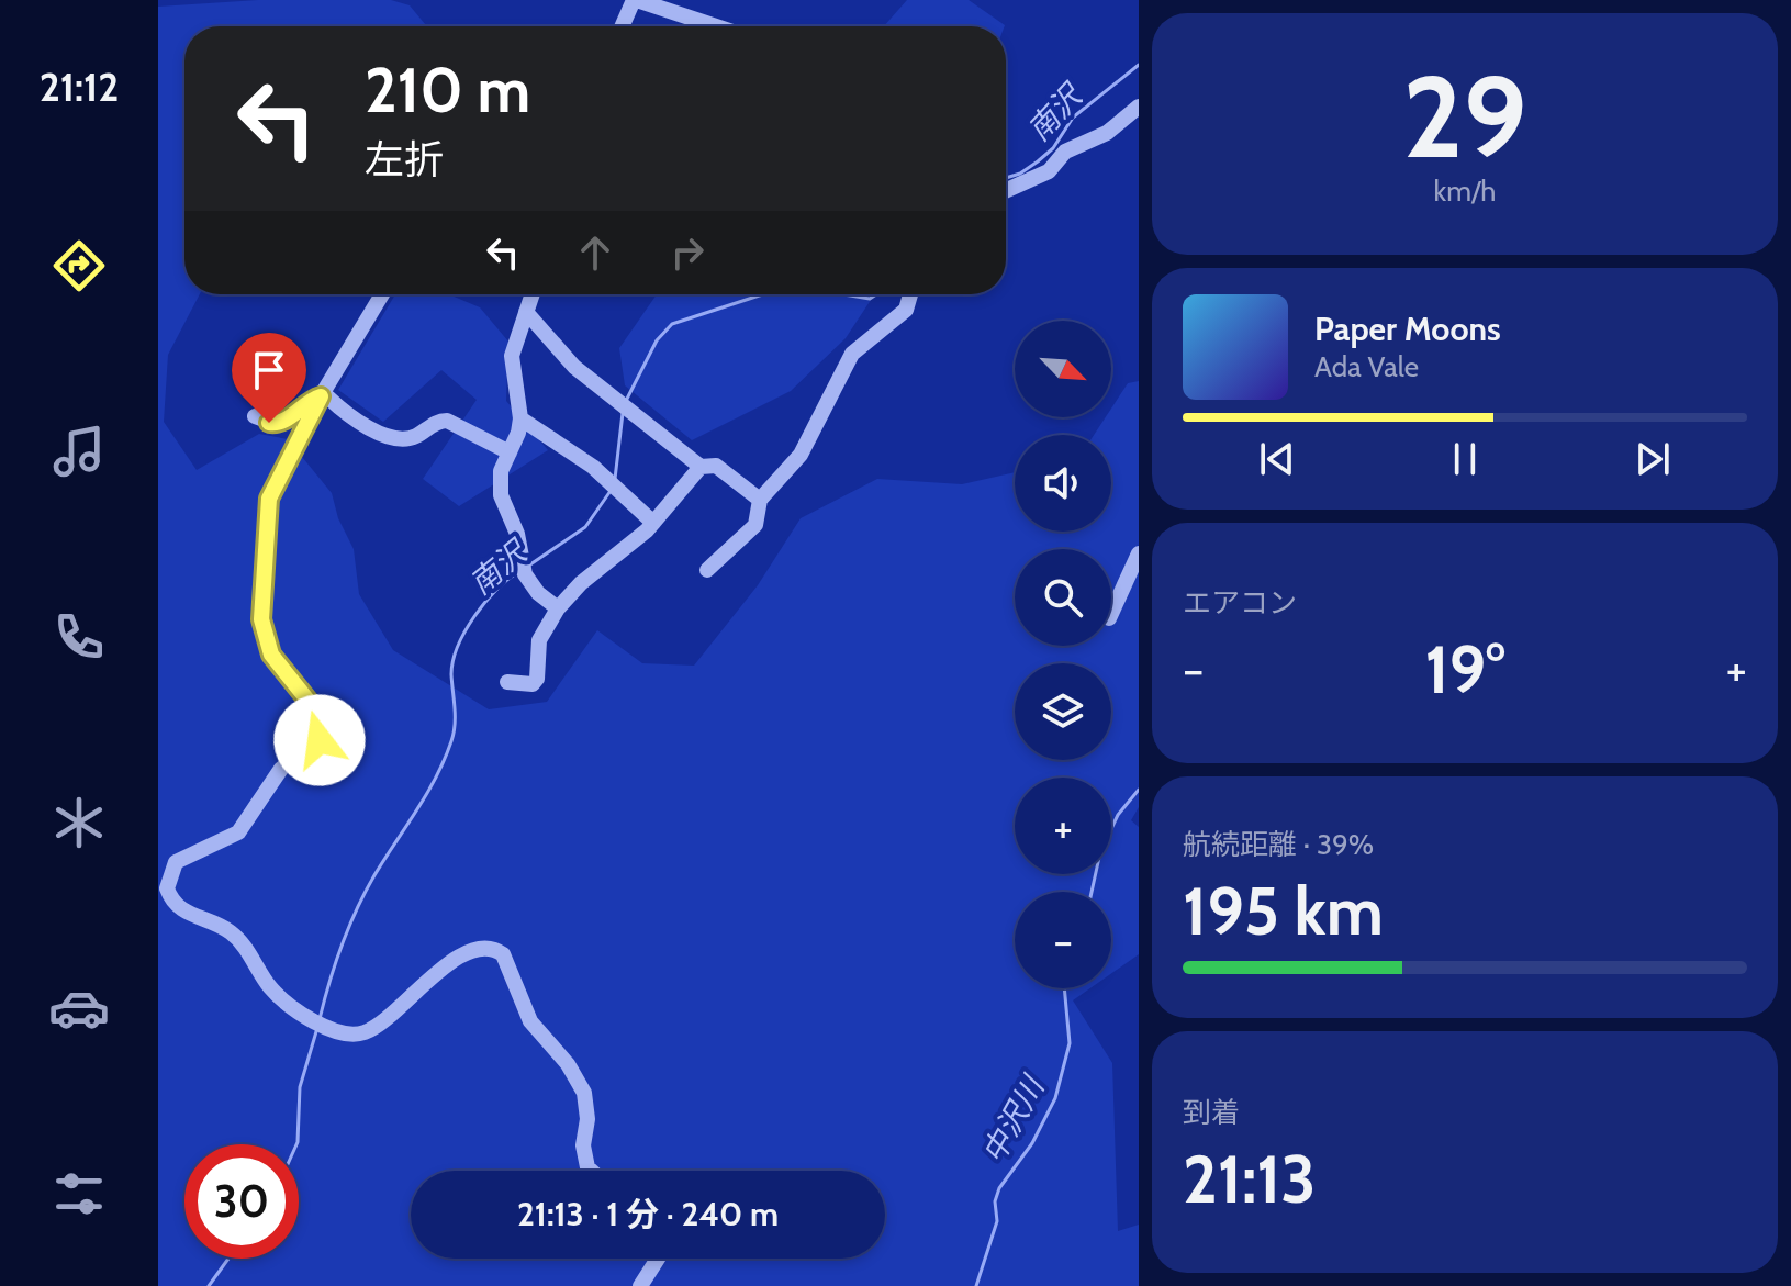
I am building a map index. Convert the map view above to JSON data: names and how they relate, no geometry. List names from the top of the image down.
{
  "water": ["南沢", "中沢川"],
  "north": "bottom right",
  "page": {
    "tabs": "21:12",
    "tile": [
      ["29", "km/h"],
      "エアコン",
      ["航続距離 · 39%", "195 km"],
      ["到着", "21:13"]
    ],
    "turn": ["210 m", "左折"],
    "song": ["Paper Moons", "Ada Vale"],
    "map_buttons": ["+", "−"],
    "heat": ["−", "19°", "+"],
    "limit": "30",
    "trip": "21:13 · 1 分 · 240 m"
  }
}
